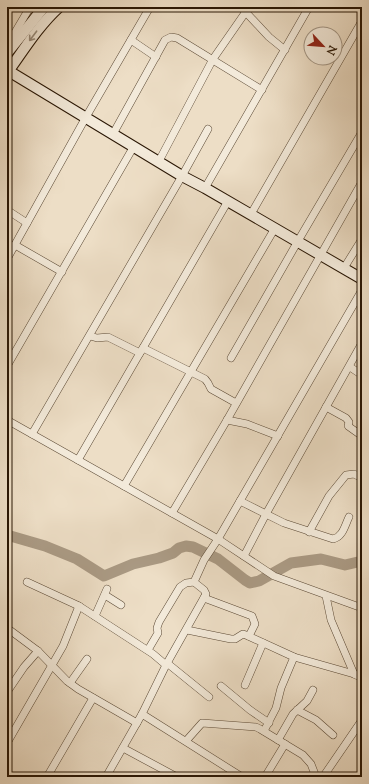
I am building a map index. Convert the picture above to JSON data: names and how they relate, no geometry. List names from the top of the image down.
{
  "north": "bottom right"
}
